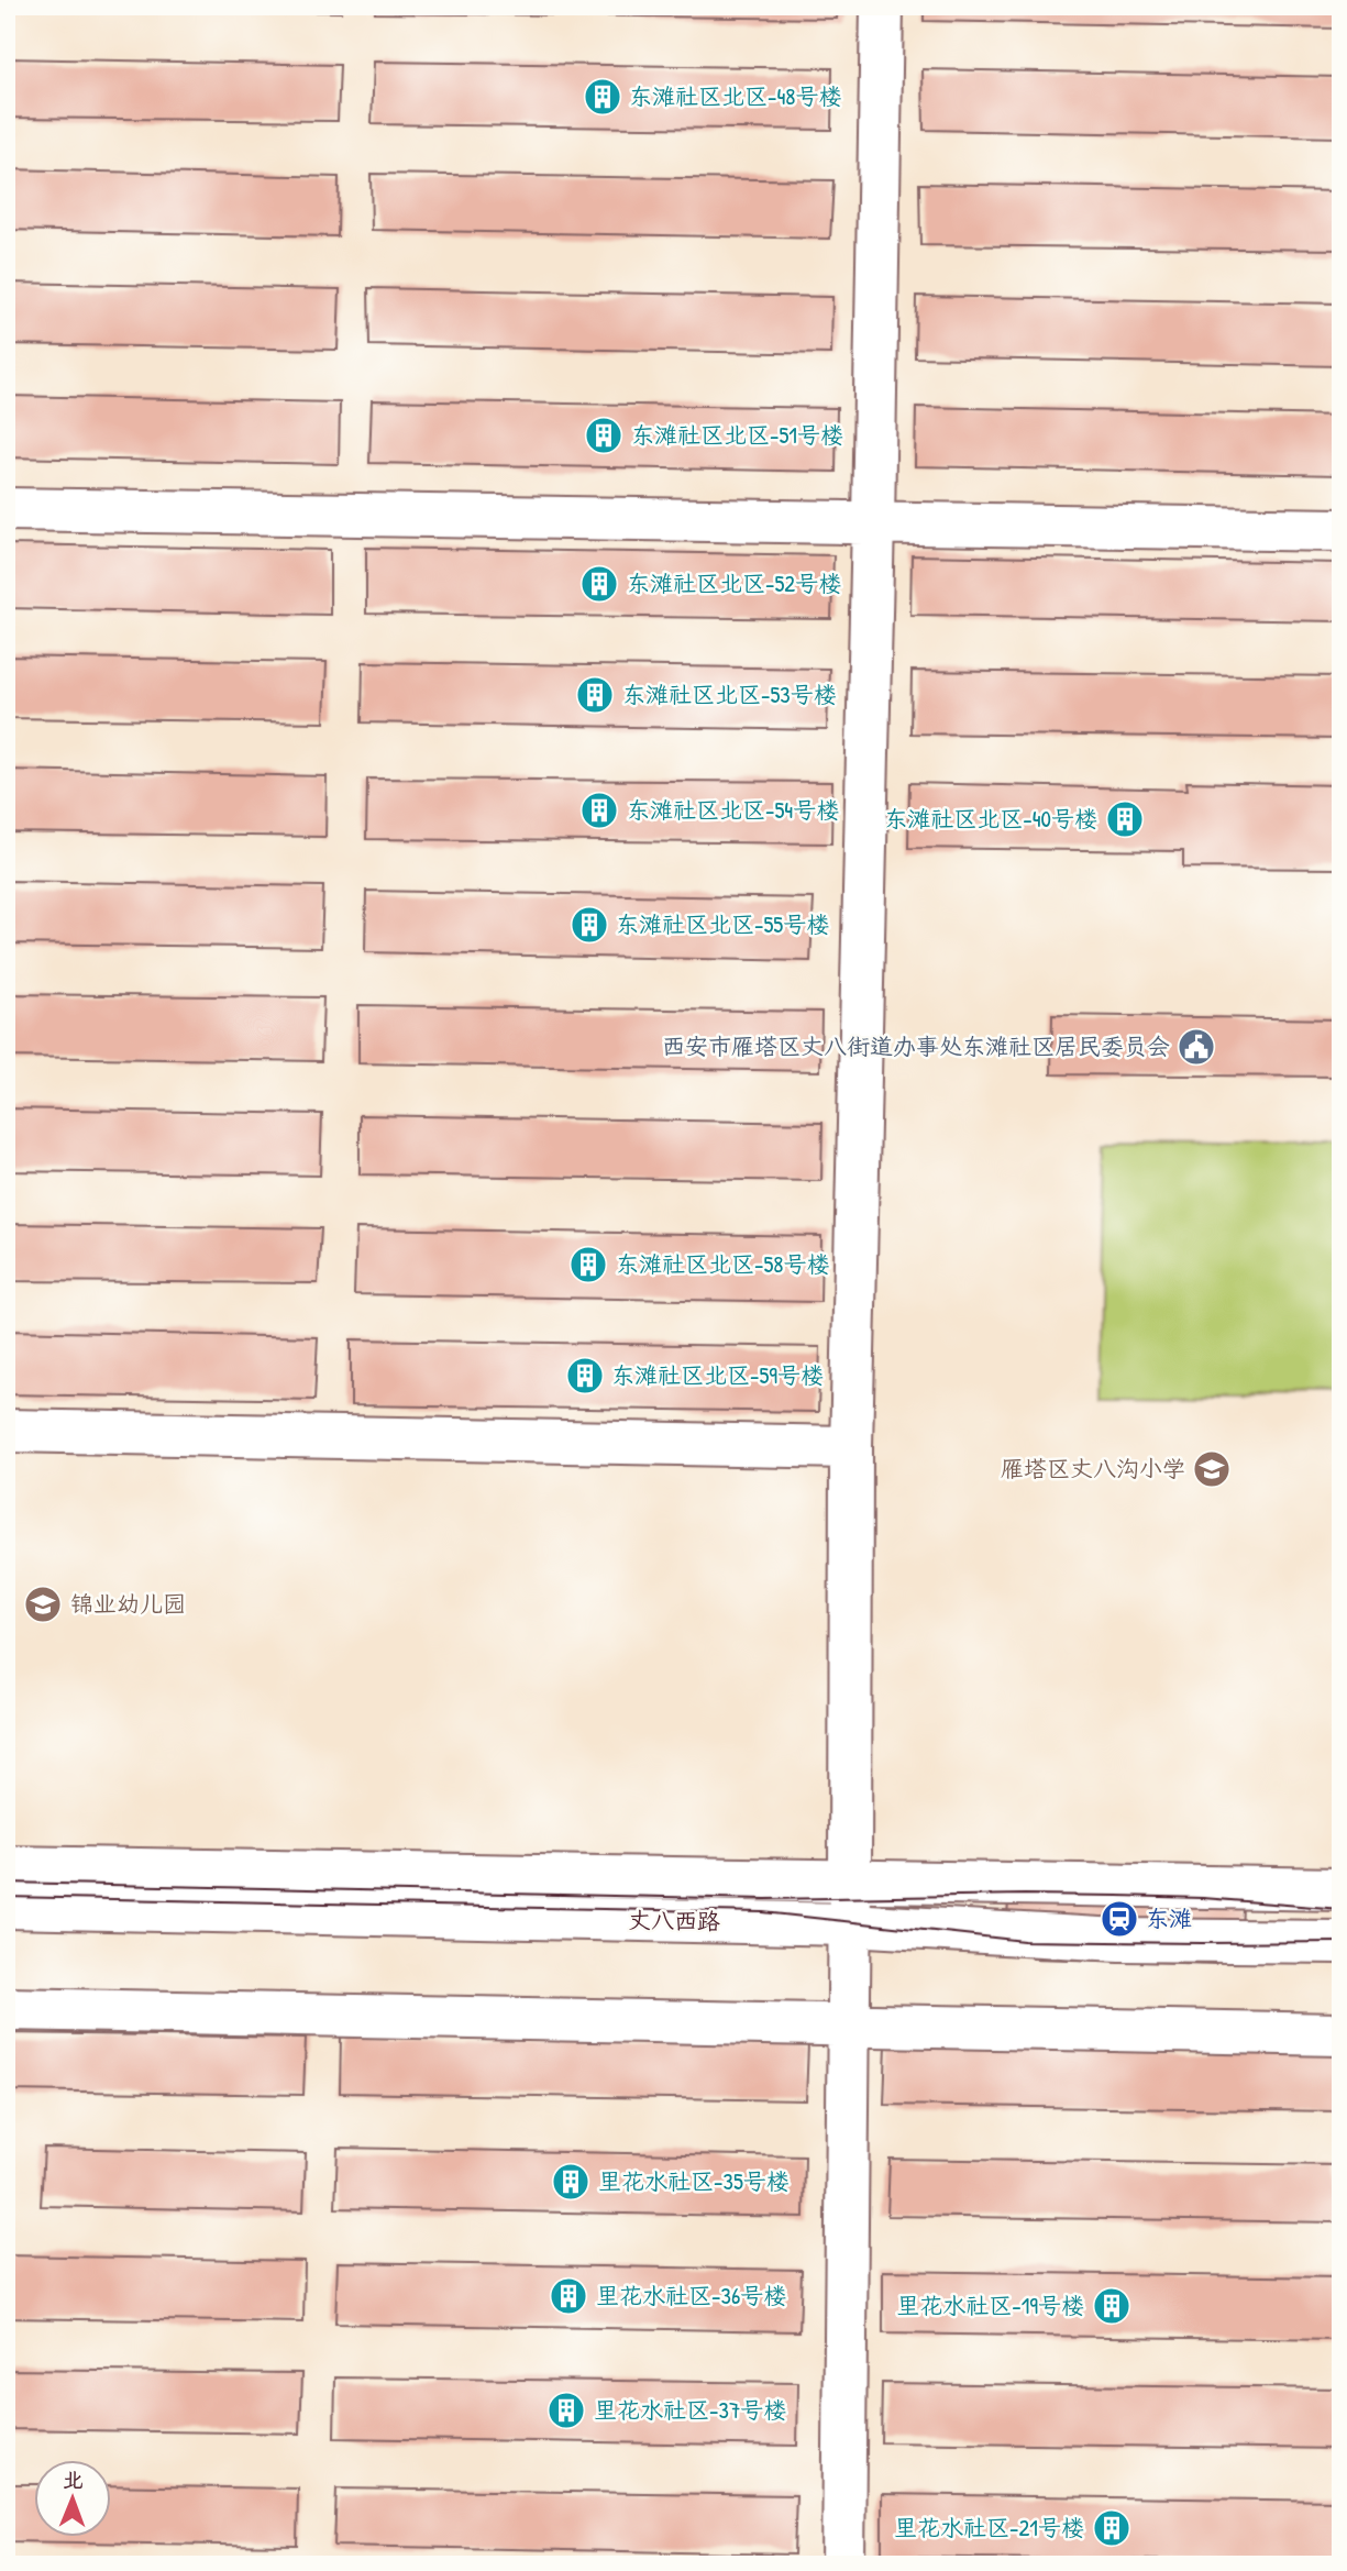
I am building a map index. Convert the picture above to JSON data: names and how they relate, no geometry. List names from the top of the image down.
{
  "streets": {
    "street": ["丈八西路"]
  },
  "places": {
    "building": [
      "东滩社区北区-48号楼",
      "东滩社区北区-51号楼",
      "东滩社区北区-52号楼",
      "东滩社区北区-53号楼",
      "东滩社区北区-54号楼",
      "东滩社区北区-40号楼",
      "东滩社区北区-55号楼",
      "东滩社区北区-58号楼",
      "东滩社区北区-59号楼",
      "里花水社区-35号楼",
      "里花水社区-36号楼",
      "里花水社区-19号楼",
      "里花水社区-37号楼",
      "里花水社区-21号楼"
    ],
    "public building": ["西安市雁塔区丈八街道办事处东滩社区居民委员会"],
    "school or university": ["雁塔区丈八沟小学", "锦业幼儿园"],
    "station": ["东滩"]
  },
  "north": "top"
}
